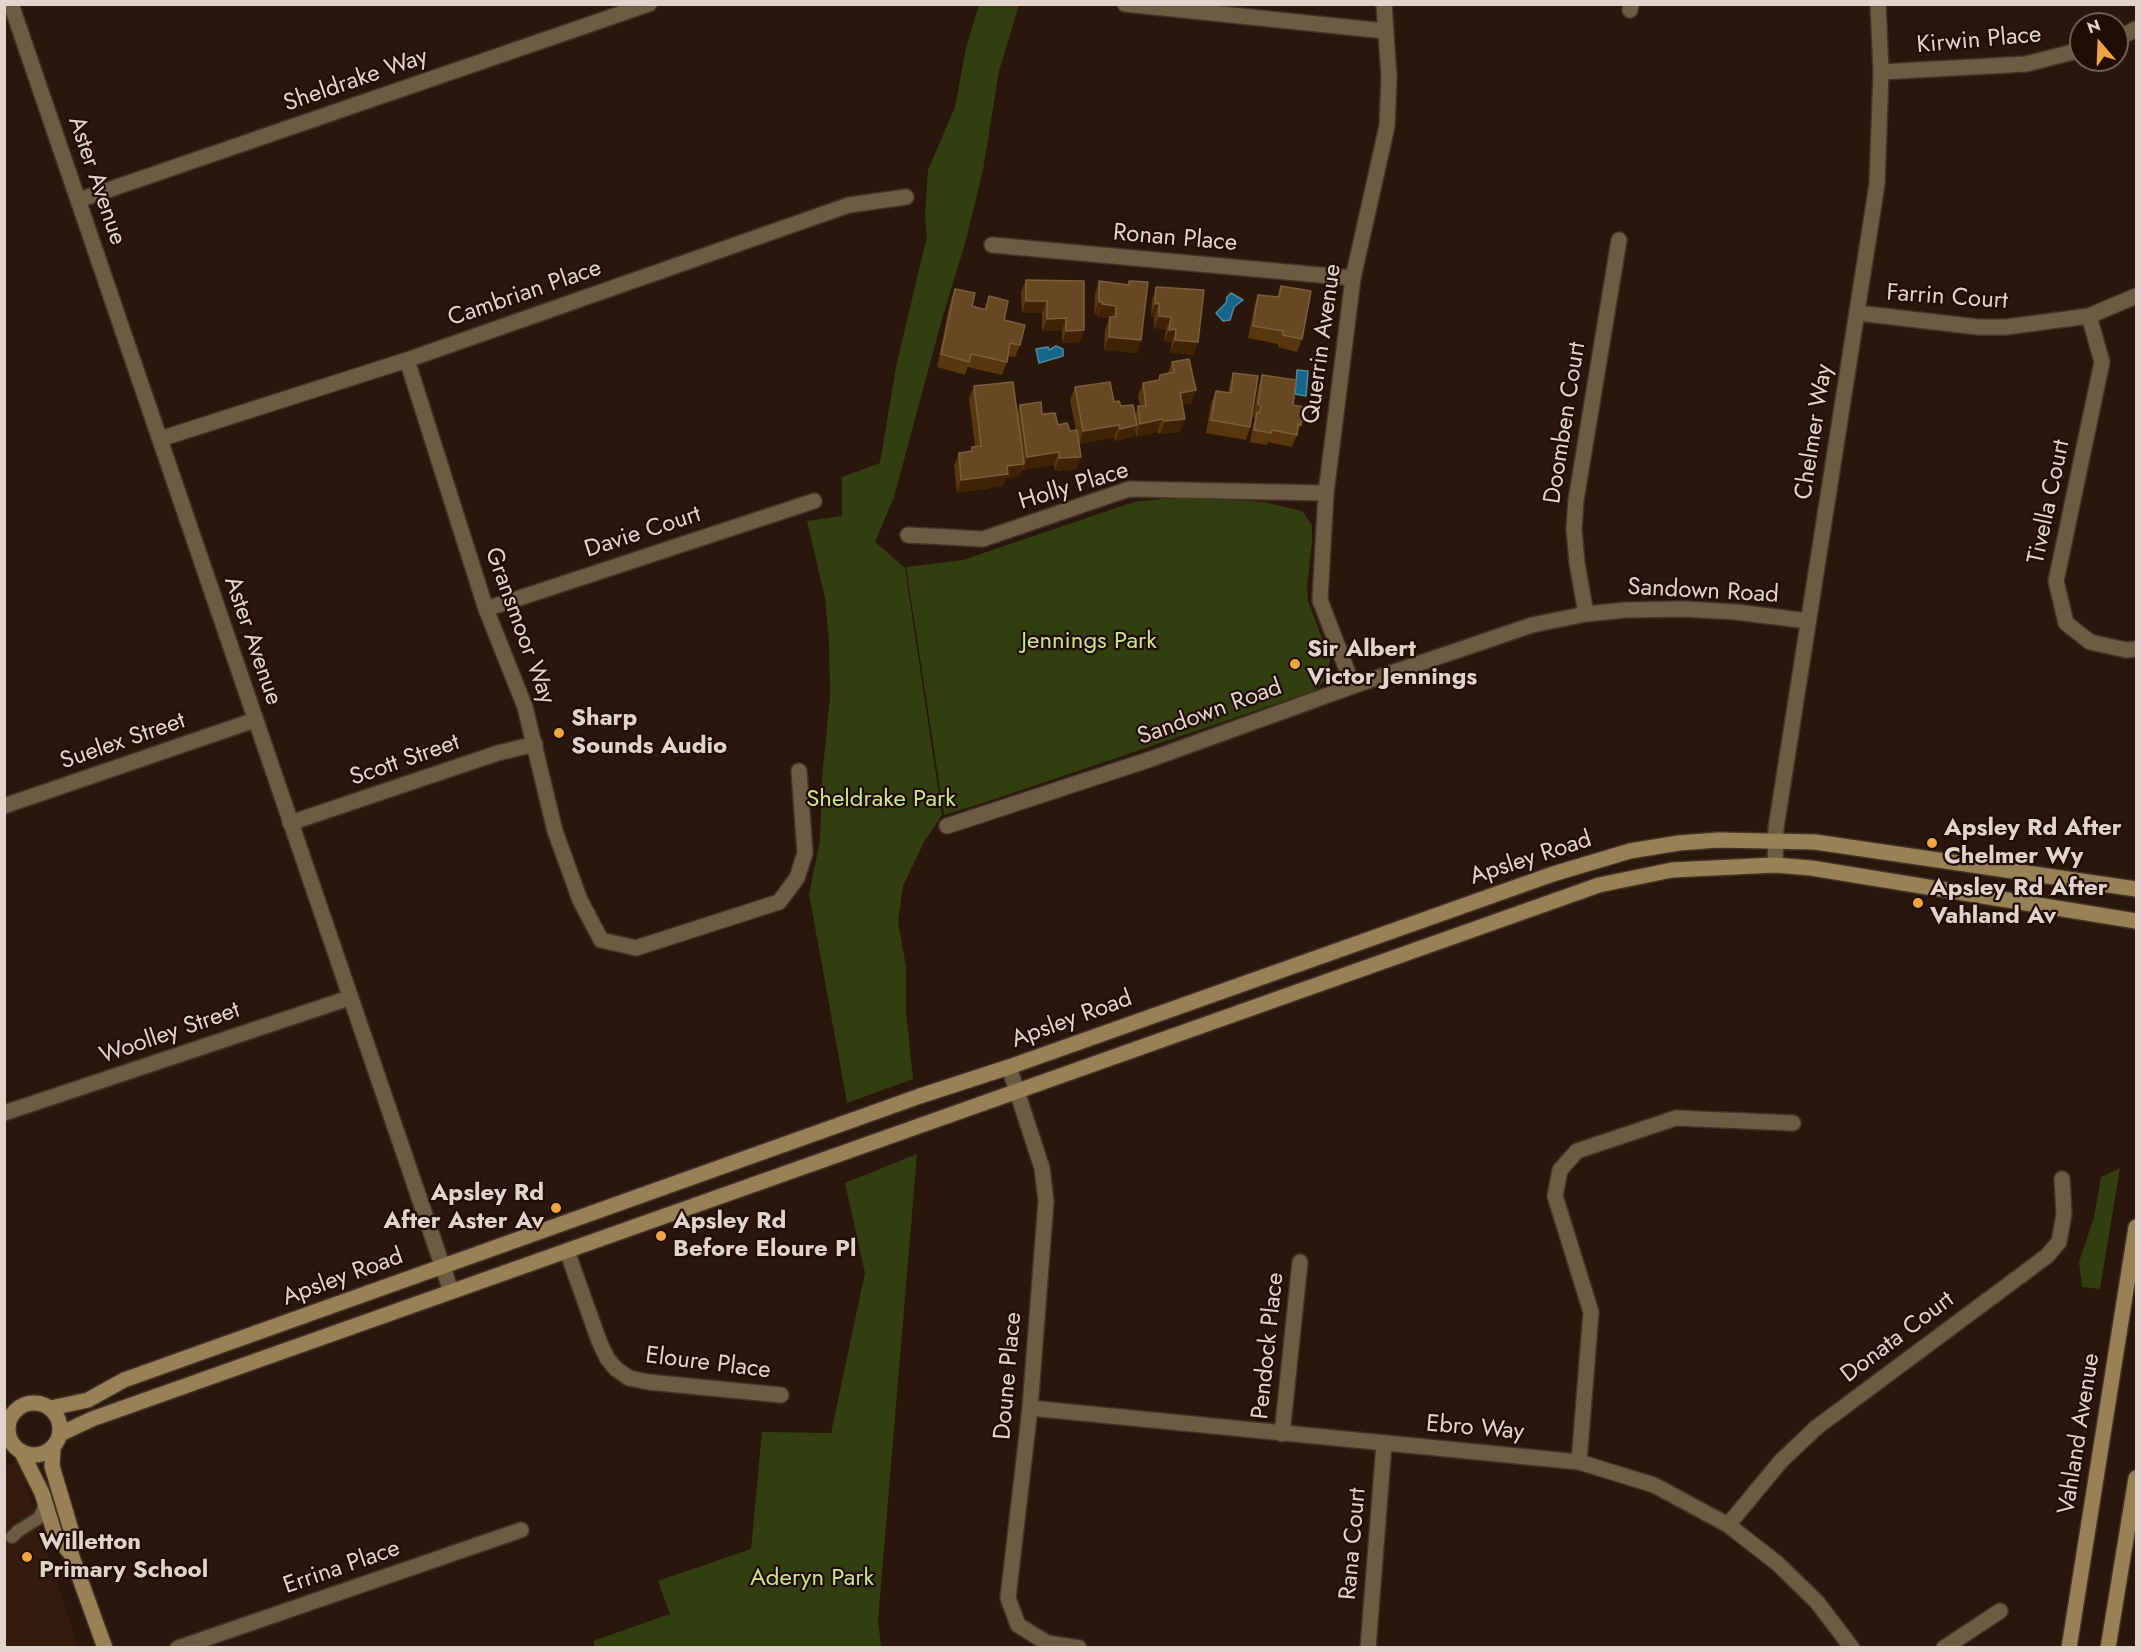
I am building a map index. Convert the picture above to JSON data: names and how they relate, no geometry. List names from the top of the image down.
{
  "streets": {
    "main road": ["Apsley Road", "Vahland Avenue"],
    "street": [
      "Kirwin Place",
      "Sheldrake Way",
      "Aster Avenue",
      "Ronan Place",
      "Cambrian Place",
      "Farrin Court",
      "Querrin Avenue",
      "Doomben Court",
      "Chelmer Way",
      "Holly Place",
      "Tivella Court",
      "Davie Court",
      "Sandown Road",
      "Gransmoor Way",
      "Suelex Street",
      "Scott Street",
      "Woolley Street",
      "Donata Court",
      "Pendock Place",
      "Eloure Place",
      "Doune Place",
      "Ebro Way",
      "Rana Court",
      "Errina Place"
    ]
  },
  "crossings": [
    ["Kirwin Place", "Chelmer Way"],
    ["Sheldrake Way", "Aster Avenue"],
    ["Aster Avenue", "Cambrian Place"],
    ["Aster Avenue", "Suelex Street"],
    ["Aster Avenue", "Scott Street"],
    ["Aster Avenue", "Apsley Road"],
    ["Aster Avenue", "Woolley Street"],
    ["Ronan Place", "Querrin Avenue"],
    ["Cambrian Place", "Gransmoor Way"],
    ["Farrin Court", "Chelmer Way"],
    ["Farrin Court", "Tivella Court"],
    ["Querrin Avenue", "Holly Place"],
    ["Querrin Avenue", "Sandown Road"],
    ["Doomben Court", "Sandown Road"],
    ["Chelmer Way", "Sandown Road"],
    ["Chelmer Way", "Apsley Road"],
    ["Davie Court", "Gransmoor Way"],
    ["Gransmoor Way", "Scott Street"],
    ["Apsley Road", "Eloure Place"],
    ["Apsley Road", "Doune Place"],
    ["Donata Court", "Ebro Way"],
    ["Pendock Place", "Ebro Way"],
    ["Doune Place", "Ebro Way"],
    ["Ebro Way", "Rana Court"]
  ],
  "parks": ["Jennings Park", "Sheldrake Park", "Aderyn Park"],
  "places": [
    "Sir Albert Victor Jennings",
    "Sharp Sounds Audio",
    "Apsley Rd After Chelmer Wy",
    "Apsley Rd After Vahland Av",
    "Apsley Rd After Aster Av",
    "Apsley Rd Before Eloure Pl",
    "Willetton Primary School"
  ],
  "north": "top"
}
